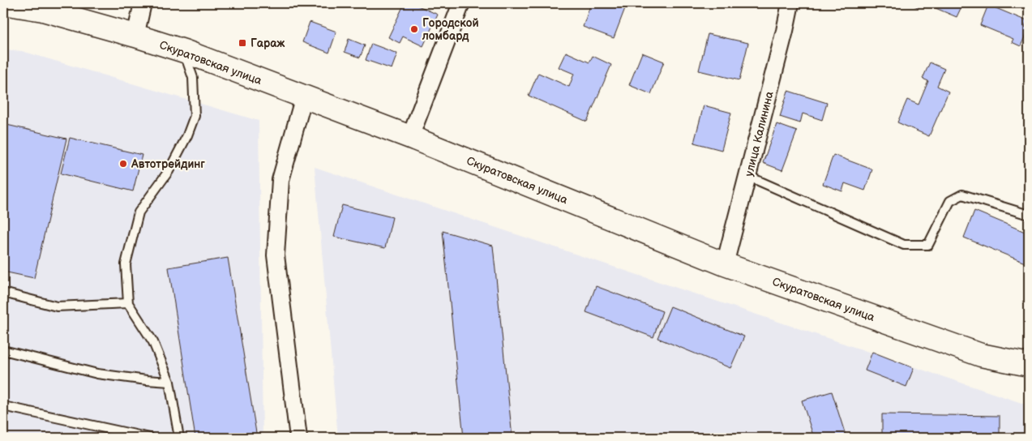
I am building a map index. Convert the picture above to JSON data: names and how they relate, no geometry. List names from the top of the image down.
{
  "streets": {
    "street": ["Скуратовская улица", "улица Калинина"]
  },
  "crossings": [
    ["Скуратовская улица", "улица Калинина"]
  ],
  "places": {
    "other": ["Городской ломбард", "Автотрейдинг"],
    "transit": ["Гараж"]
  }
}
